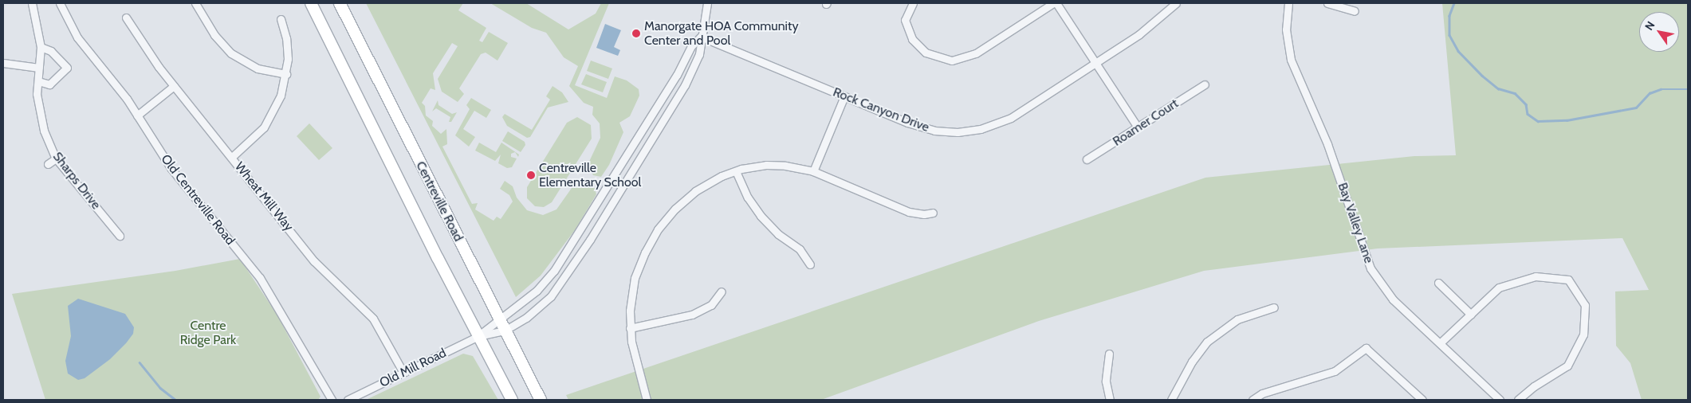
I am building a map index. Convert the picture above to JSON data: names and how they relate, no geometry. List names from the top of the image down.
{
  "streets": {
    "highway": ["Centreville Road"],
    "street": [
      "Rock Canyon Drive",
      "Roamer Court",
      "Sharps Drive",
      "Wheat Mill Way",
      "Old Centreville Road",
      "Bay Valley Lane",
      "Old Mill Road"
    ]
  },
  "crossings": [
    ["Wheat Mill Way", "Old Mill Road"],
    ["Centreville Road", "Old Mill Road"]
  ],
  "parks": ["Centre Ridge Park"],
  "places": ["Manorgate HOA Community Center and Pool", "Centreville Elementary School"],
  "north": "top left"
}
